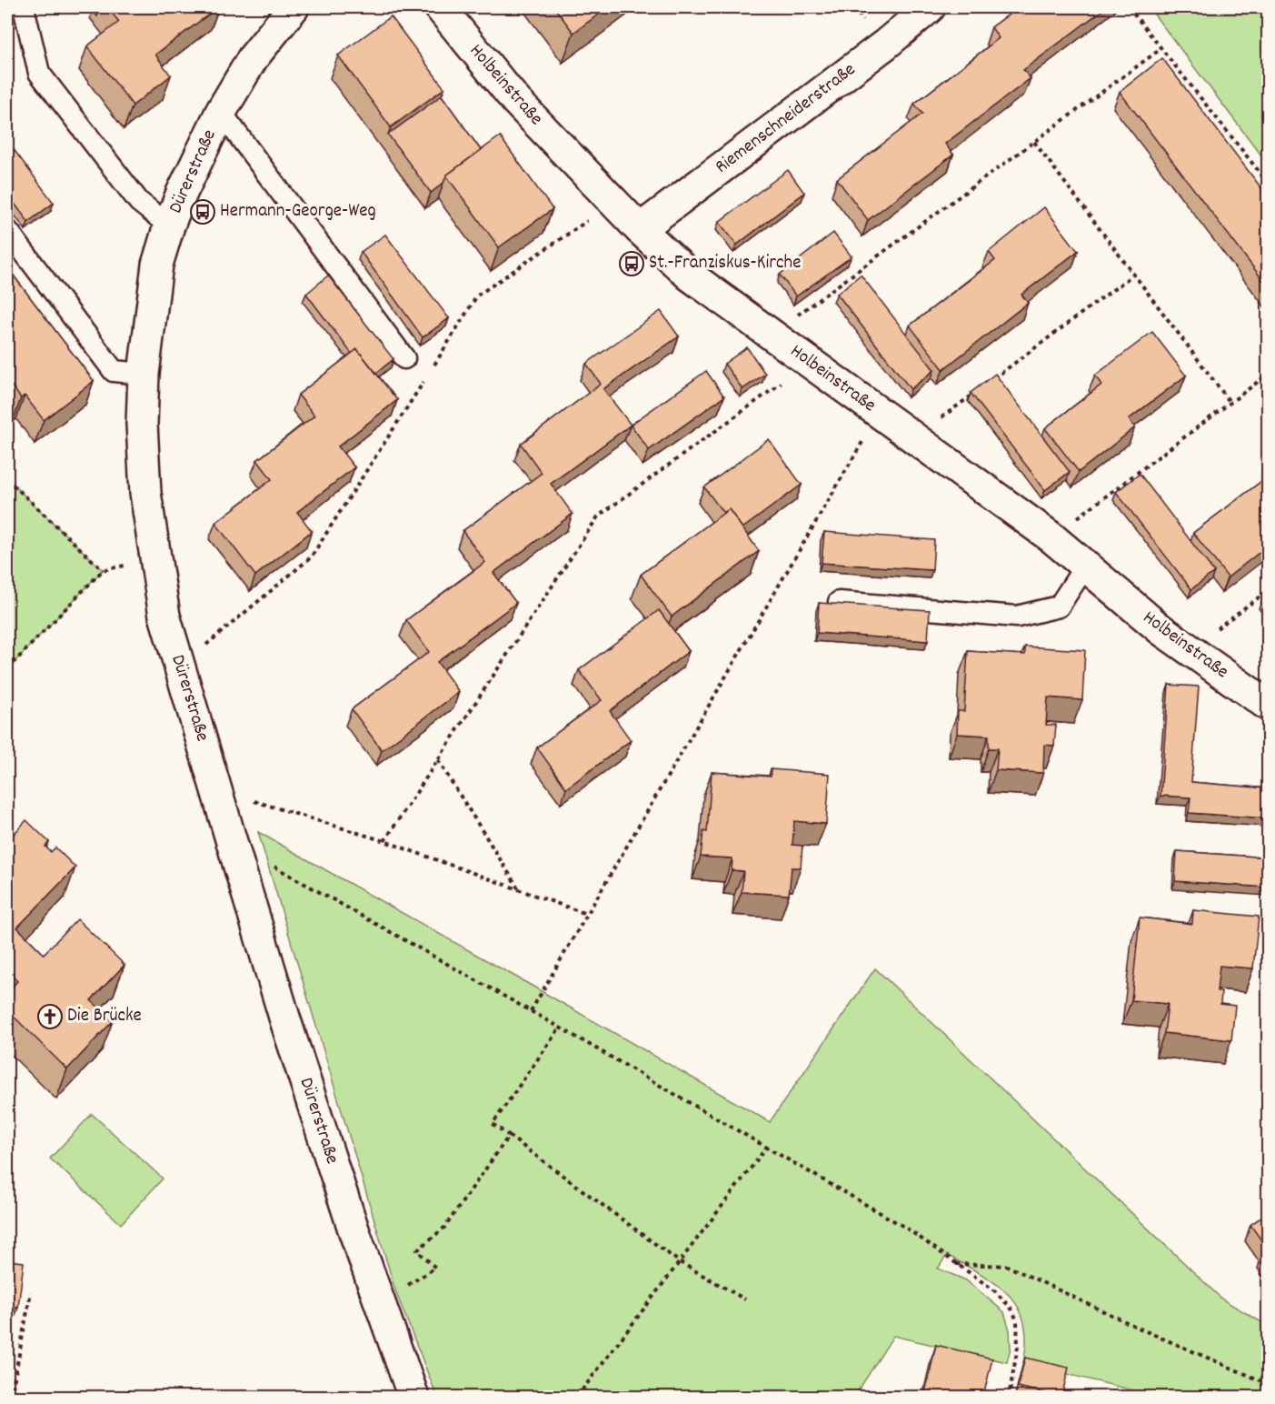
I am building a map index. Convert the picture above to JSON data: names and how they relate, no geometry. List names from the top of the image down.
{
  "streets": {
    "street": ["Holbeinstraße", "Riemenschneiderstraße", "Dürerstraße"]
  },
  "crossings": [
    ["Holbeinstraße", "Riemenschneiderstraße"]
  ],
  "places": {
    "bus stop": ["Hermann-George-Weg", "St.-Franziskus-Kirche"],
    "church": ["Die Brücke"]
  }
}
